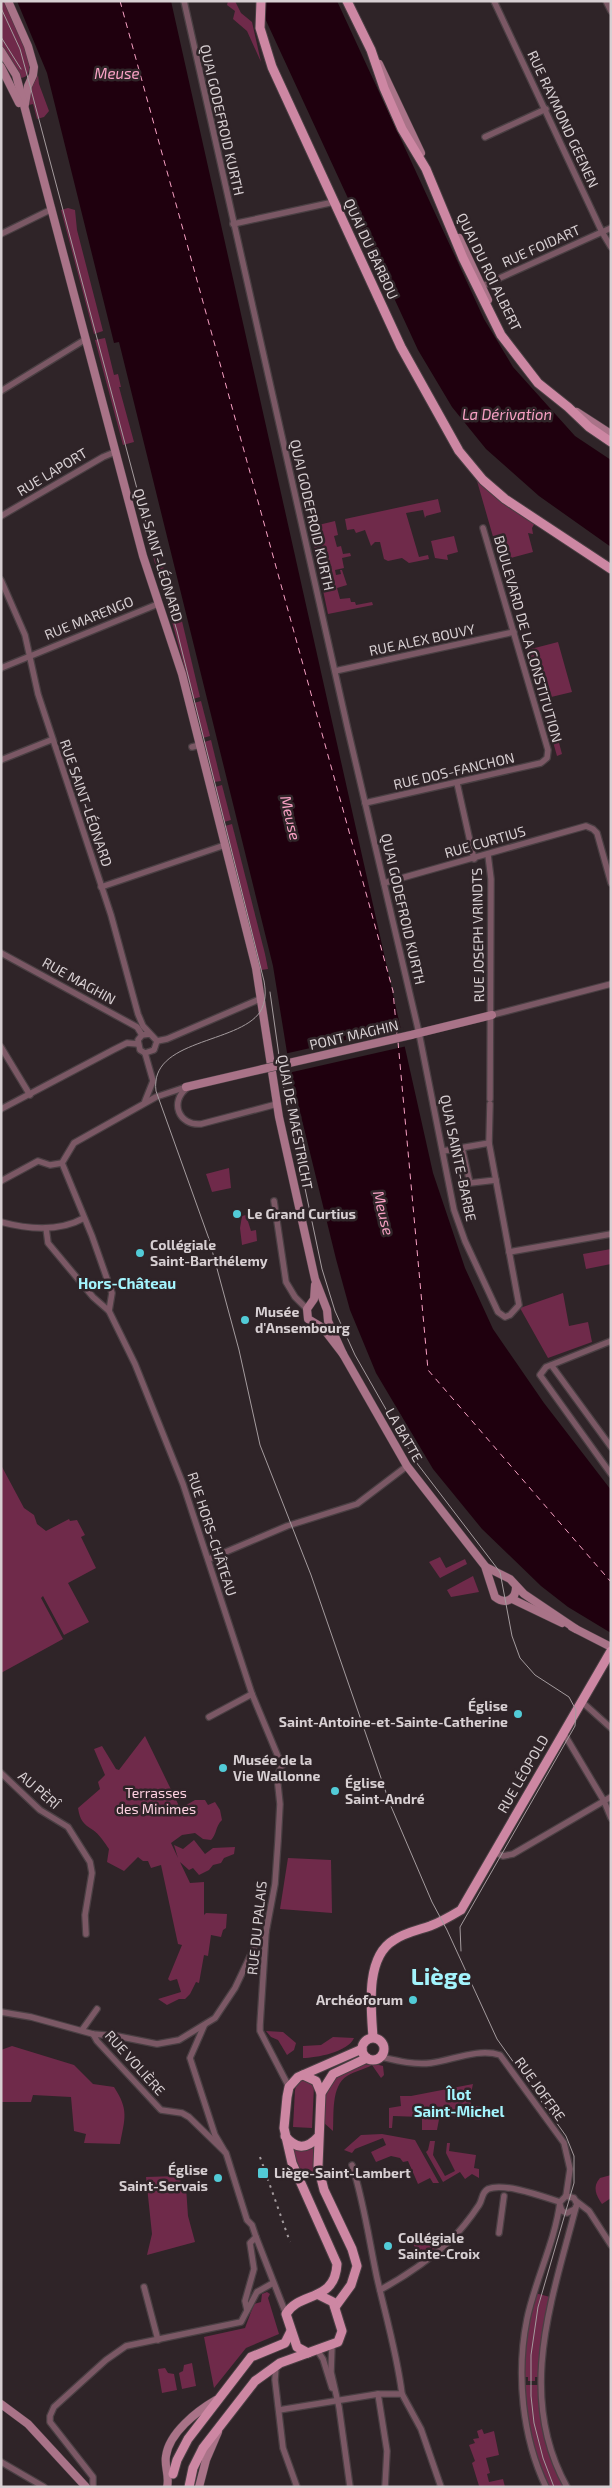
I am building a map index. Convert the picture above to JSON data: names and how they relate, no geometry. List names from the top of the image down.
{
  "streets": {
    "main road": [
      "QUAI DU BARBOU",
      "QUAI DU ROI ALBERT",
      "QUAI SAINT-LÉONARD",
      "PONT MAGHIN",
      "QUAI DE MAESTRICHT",
      "LA BATTE",
      "RUE LÉOPOLD"
    ],
    "street": [
      "RUE RAYMOND GEENEN",
      "QUAI GODEFROID KURTH",
      "RUE FOIDART",
      "RUE LAPORT",
      "RUE MARENGO",
      "BOULEVARD DE LA CONSTITUTION",
      "RUE ALEX BOUVY",
      "RUE DOS-FANCHON",
      "RUE SAINT-LÉONARD",
      "RUE CURTIUS",
      "RUE JOSEPH VRINDTS",
      "RUE MAGHIN",
      "QUAI SAINTE-BARBE",
      "RUE HORS-CHÂTEAU",
      "AU PÈRÎ",
      "RUE DU PALAIS",
      "RUE VOLIÈRE",
      "RUE JOFFRE"
    ]
  },
  "crossings": [
    ["RUE RAYMOND GEENEN", "RUE FOIDART"],
    ["QUAI GODEFROID KURTH", "RUE ALEX BOUVY"],
    ["QUAI GODEFROID KURTH", "RUE DOS-FANCHON"],
    ["QUAI GODEFROID KURTH", "RUE CURTIUS"],
    ["QUAI GODEFROID KURTH", "PONT MAGHIN"],
    ["QUAI GODEFROID KURTH", "QUAI SAINTE-BARBE"],
    ["RUE FOIDART", "QUAI DU ROI ALBERT"],
    ["RUE LAPORT", "QUAI SAINT-LÉONARD"],
    ["QUAI SAINT-LÉONARD", "RUE MARENGO"],
    ["QUAI SAINT-LÉONARD", "QUAI DE MAESTRICHT"],
    ["RUE MARENGO", "RUE SAINT-LÉONARD"],
    ["BOULEVARD DE LA CONSTITUTION", "RUE ALEX BOUVY"],
    ["BOULEVARD DE LA CONSTITUTION", "RUE DOS-FANCHON"],
    ["RUE SAINT-LÉONARD", "RUE MAGHIN"],
    ["RUE CURTIUS", "RUE JOSEPH VRINDTS"],
    ["RUE JOSEPH VRINDTS", "PONT MAGHIN"],
    ["RUE JOSEPH VRINDTS", "QUAI SAINTE-BARBE"],
    ["PONT MAGHIN", "QUAI SAINTE-BARBE"],
    ["QUAI DE MAESTRICHT", "LA BATTE"],
    ["RUE HORS-CHÂTEAU", "RUE DU PALAIS"],
    ["RUE LÉOPOLD", "RUE JOFFRE"]
  ],
  "districts": ["Hors-Château", "Liège", "Îlot Saint-Michel"],
  "water": ["Meuse", "La Dérivation"],
  "parks": ["Terrasses des Minimes"],
  "places": {
    "other": [
      "Le Grand Curtius",
      "Collégiale Saint-Barthélemy",
      "Musée d'Ansembourg",
      "Église Saint-Antoine-et-Sainte-Catherine",
      "Musée de la Vie Wallonne",
      "Église Saint-André",
      "Archéoforum",
      "Église Saint-Servais",
      "Collégiale Sainte-Croix"
    ],
    "transit": ["Liège-Saint-Lambert"]
  }
}
